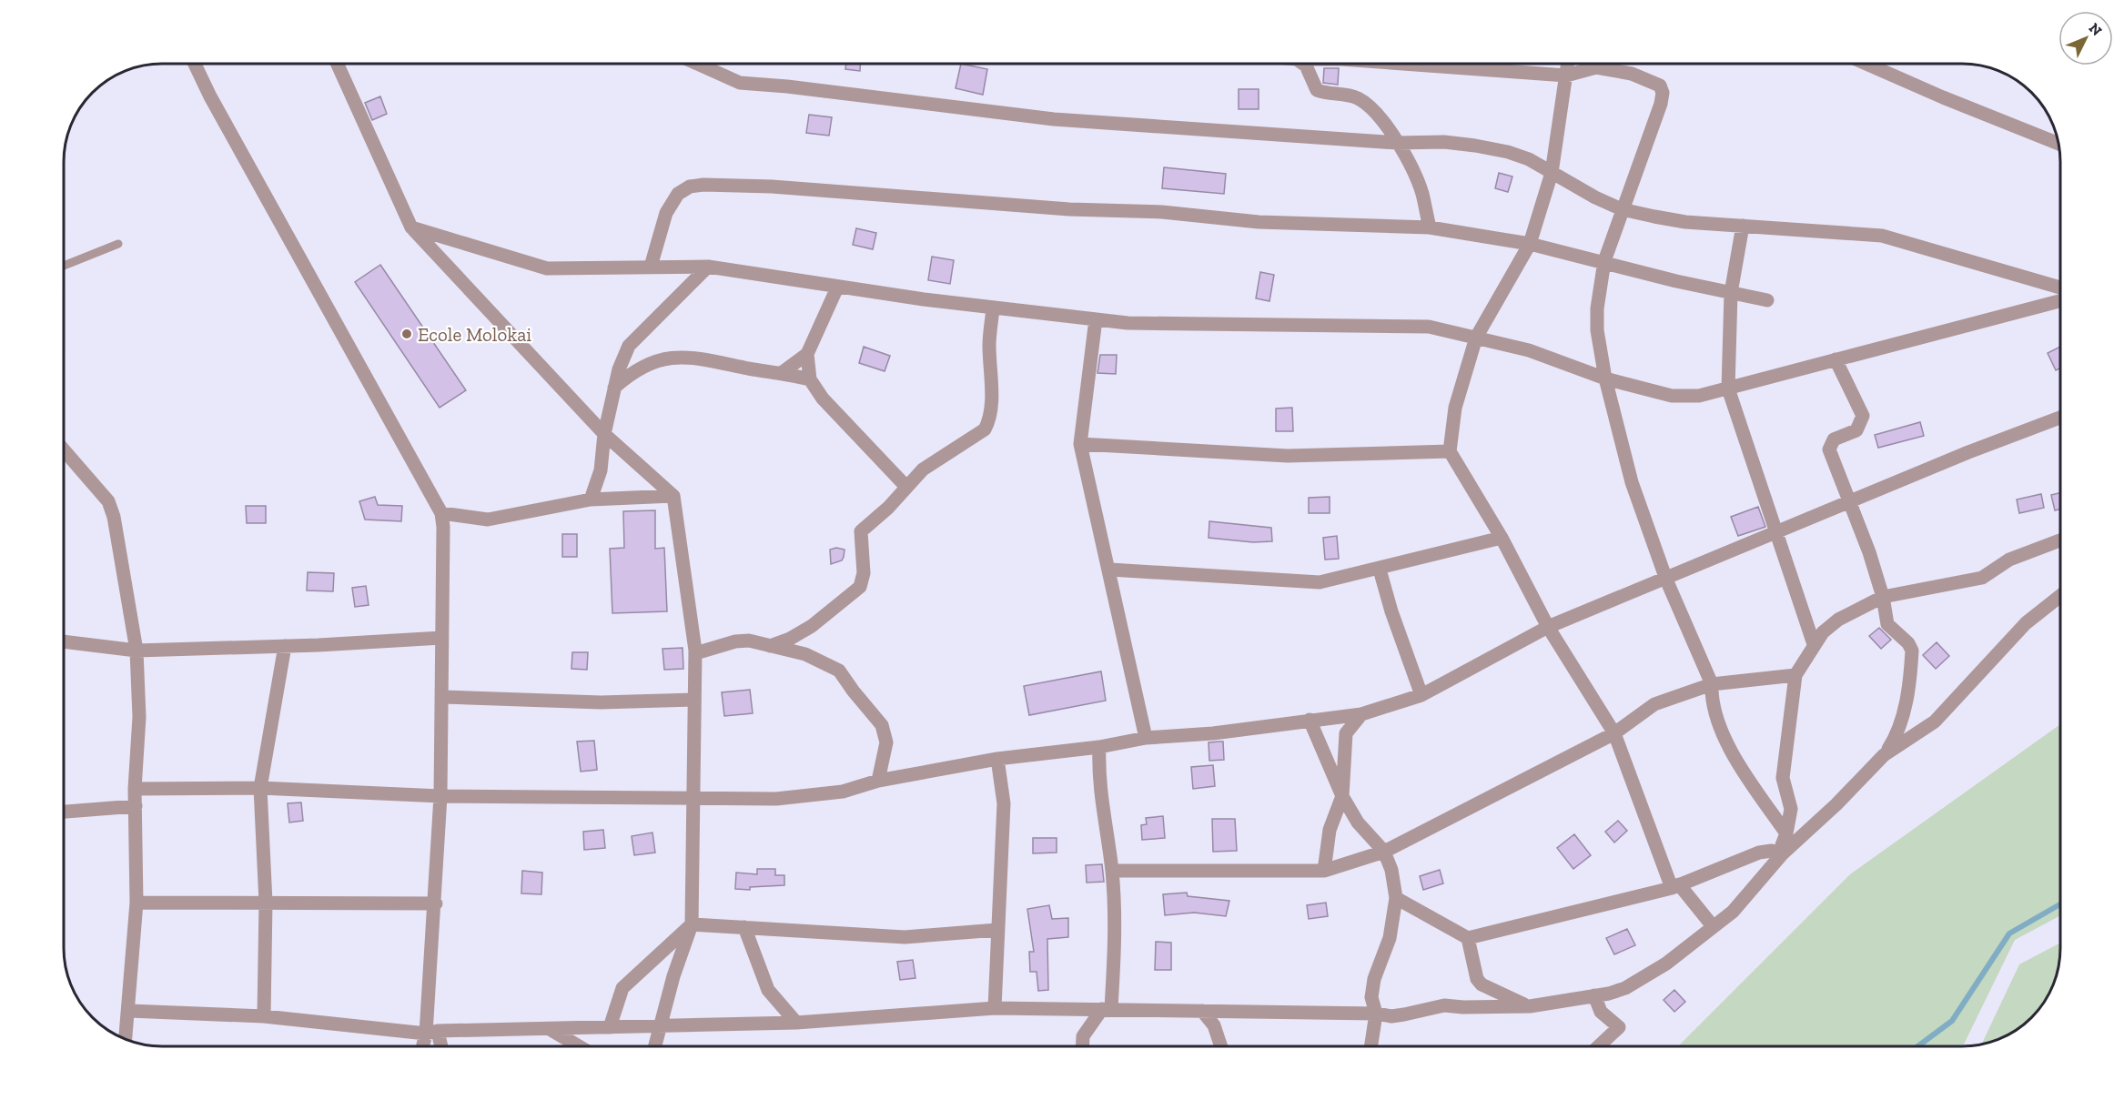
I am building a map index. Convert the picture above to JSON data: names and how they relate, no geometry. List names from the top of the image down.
{
  "places": ["Ecole Molokai"],
  "north": "top right"
}
